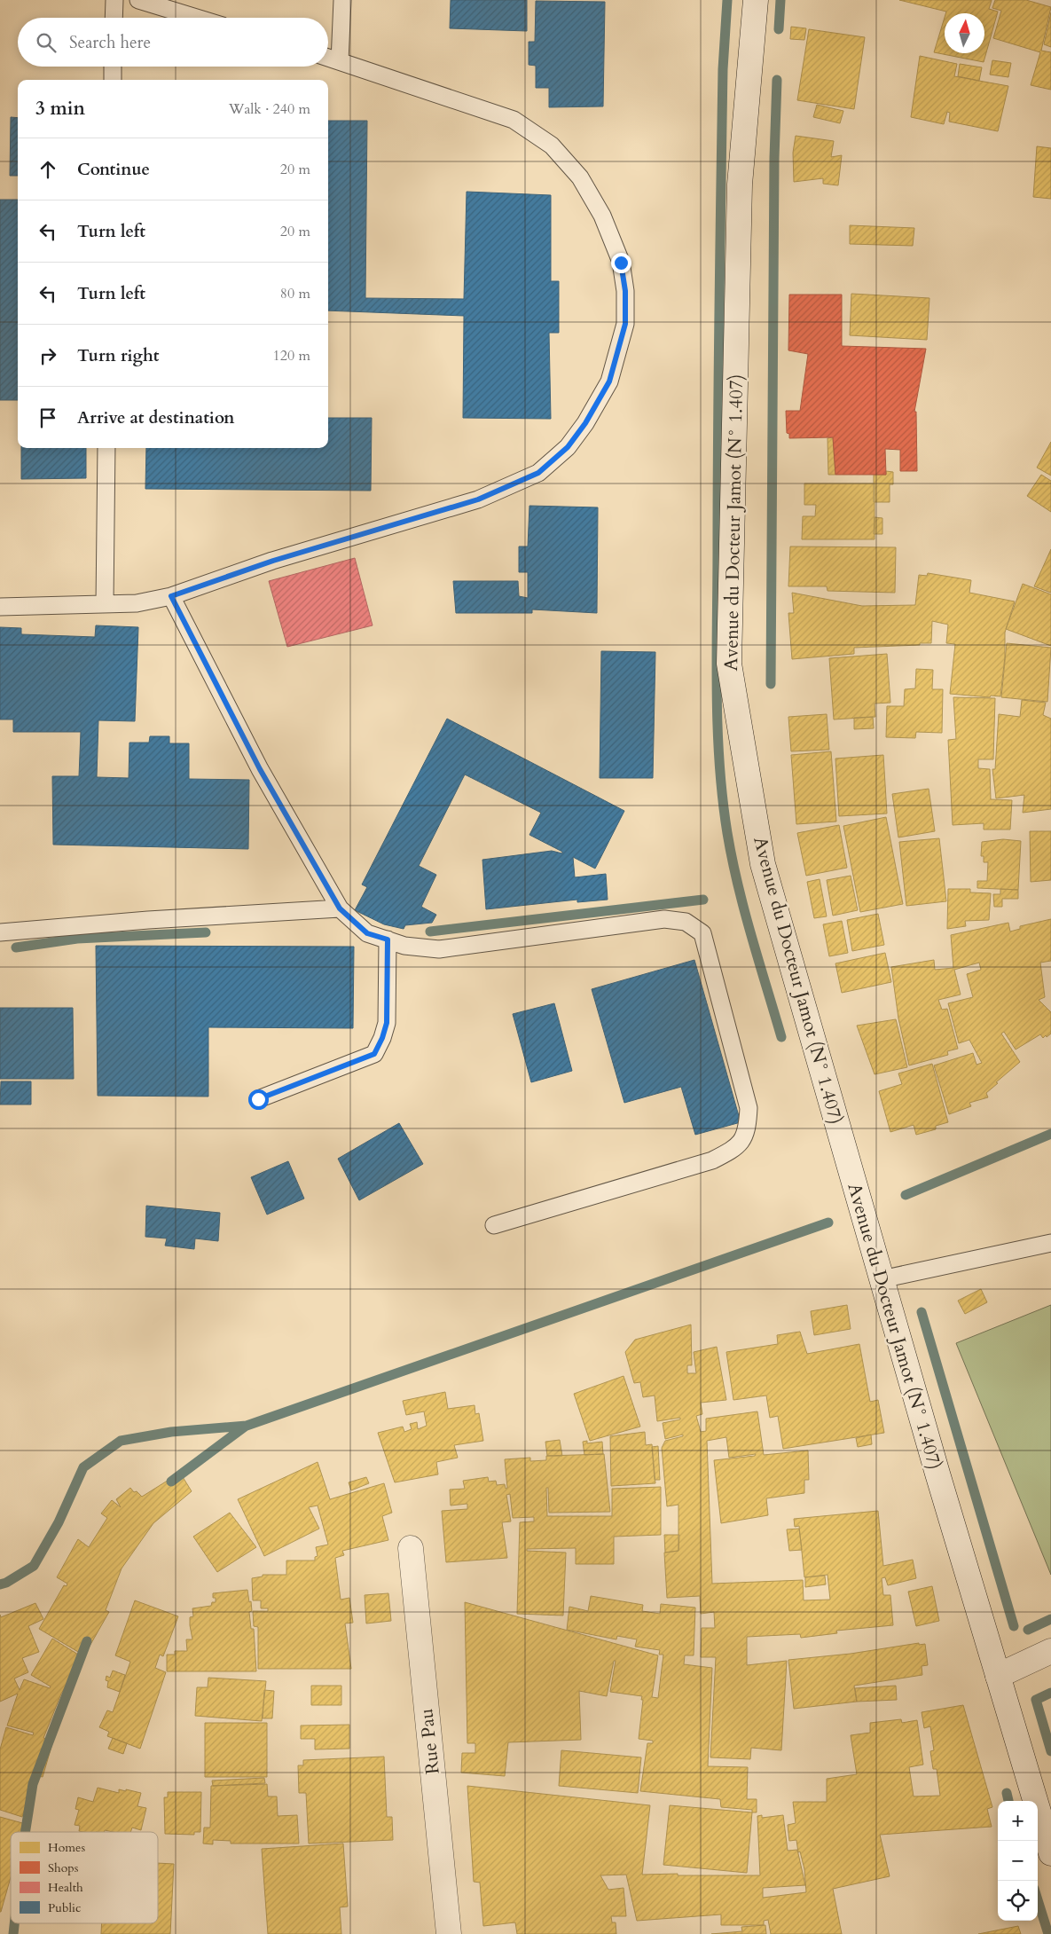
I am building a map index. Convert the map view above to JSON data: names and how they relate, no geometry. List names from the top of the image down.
{
  "streets": {
    "main road": ["Avenue du Docteur Jamot (N° 1.407)", "Rue Pau"]
  },
  "legend": [
    "Homes",
    "Shops",
    "Health",
    "Public"
  ],
  "north": "top",
  "page": {
    "search": "Search here",
    "heading": ["3 min", "Walk · 240 m"],
    "list": [
      ["Continue", "20 m"],
      ["Turn left", "20 m"],
      ["Turn left", "80 m"],
      ["Turn right", "120 m"],
      "Arrive at destination"
    ],
    "map_buttons": ["+", "−"]
  }
}
